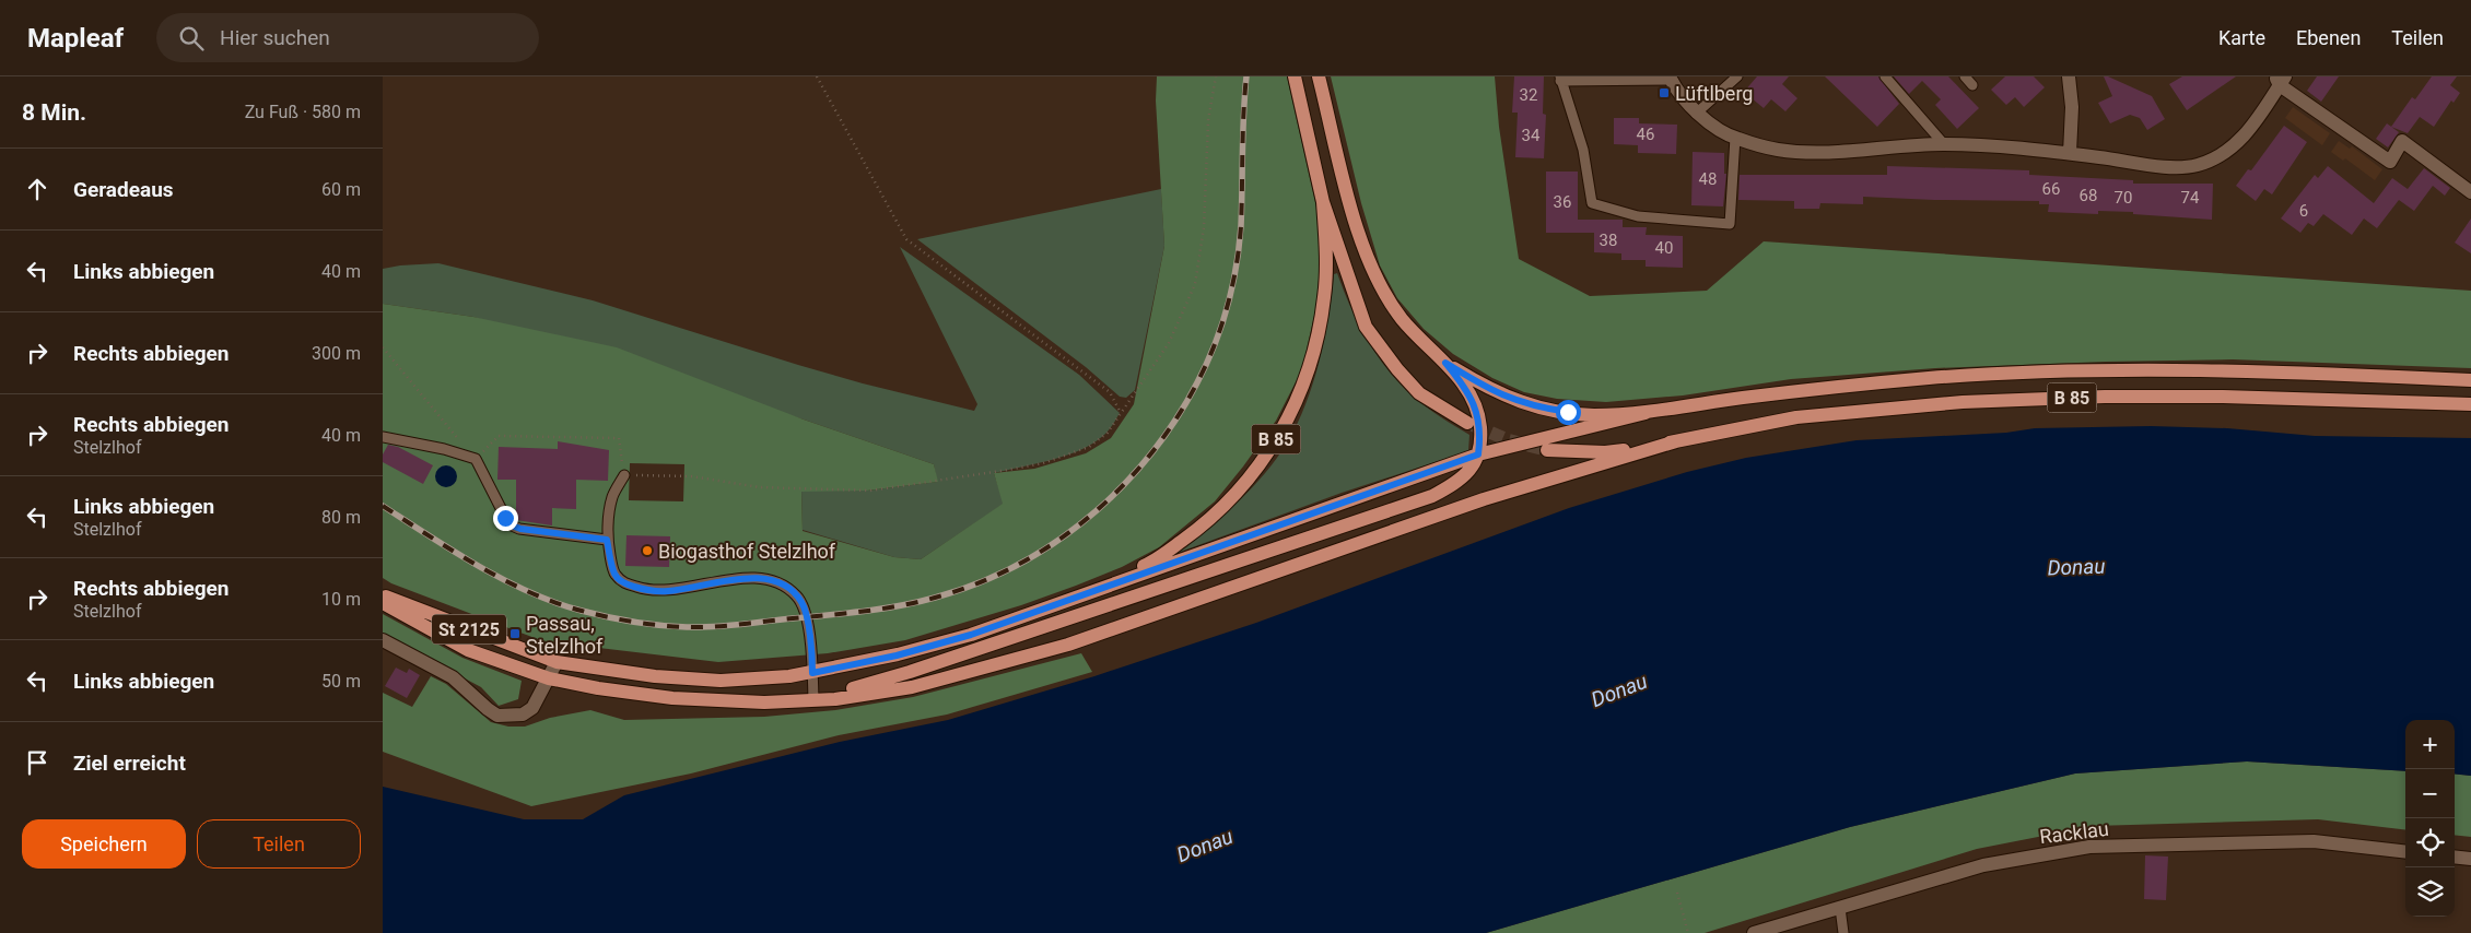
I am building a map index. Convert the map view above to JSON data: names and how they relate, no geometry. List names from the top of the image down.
{
  "streets": {
    "main road": ["B 85", "St 2125"],
    "street": ["Racklau"]
  },
  "crossings": [
    ["B 85", "St 2125"]
  ],
  "water": ["Donau"],
  "places": {
    "transit": ["Lüftlberg", "Passau, Stelzlhof"],
    "other": ["Biogasthof Stelzlhof"]
  },
  "house_numbers": [
    "32",
    "46",
    "34",
    "48",
    "66",
    "68",
    "70",
    "74",
    "36",
    "6",
    "38",
    "40"
  ],
  "page": {
    "header": "Mapleaf",
    "search": "Hier suchen",
    "nav": ["Karte", "Ebenen", "Teilen"],
    "heading": ["8 Min.", "Zu Fuß · 580 m"],
    "list": [
      ["Geradeaus", "60 m"],
      ["Links abbiegen", "40 m"],
      ["Rechts abbiegen", "300 m"],
      ["Rechts abbiegen", "Stelzlhof", "40 m"],
      ["Links abbiegen", "Stelzlhof", "80 m"],
      ["Rechts abbiegen", "Stelzlhof", "10 m"],
      ["Links abbiegen", "50 m"],
      "Ziel erreicht"
    ],
    "map_buttons": ["+", "−"],
    "buttons": ["Speichern", "Teilen"]
  }
}
